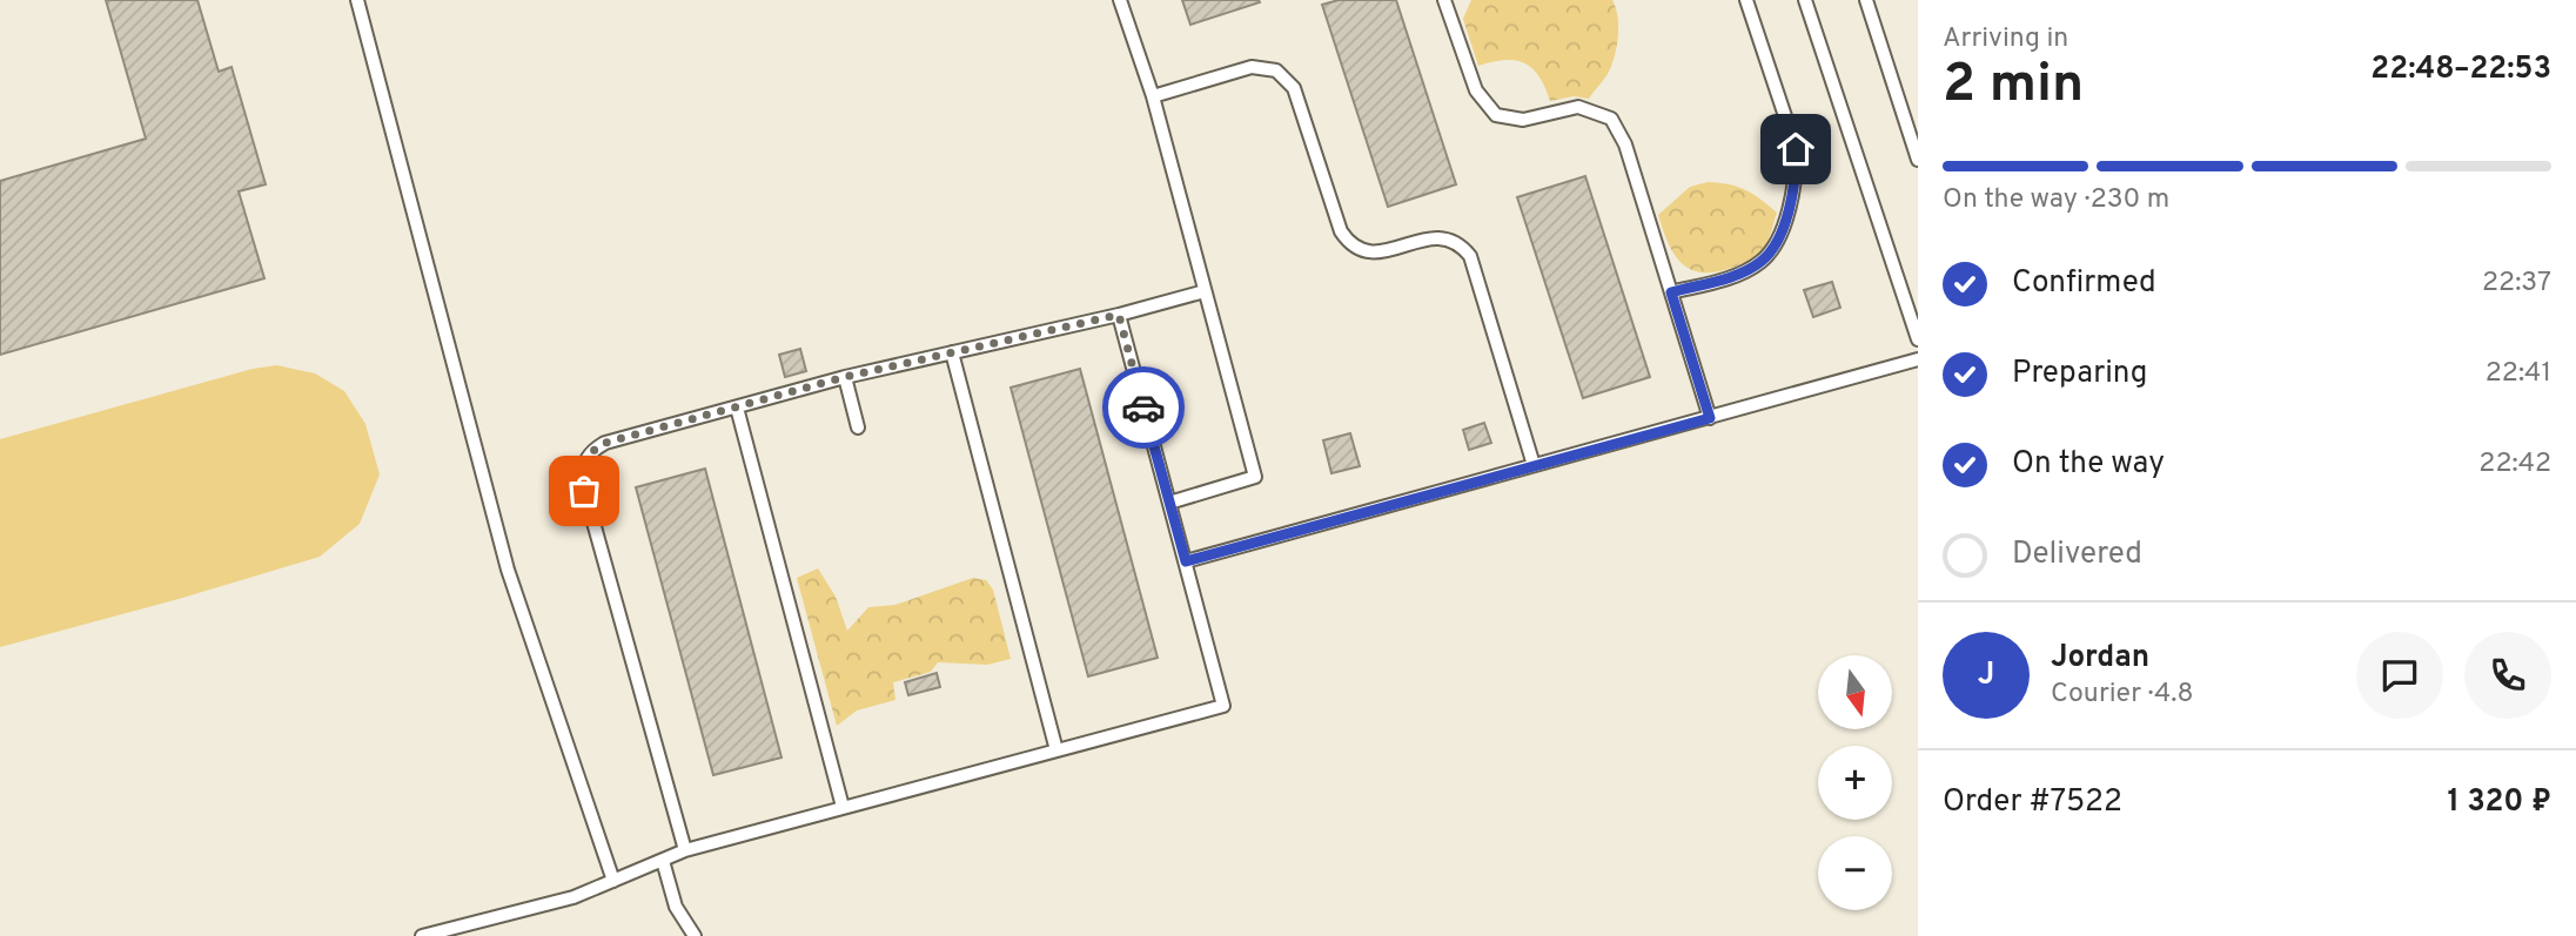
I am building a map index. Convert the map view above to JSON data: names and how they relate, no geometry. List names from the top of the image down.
{
  "north": "bottom",
  "page": {
    "heading": ["2 min", "Arriving in", "22:48–22:53"],
    "panel": [
      "Jordan",
      "Courier · 4.8",
      "Order #7522",
      "1 320 ₽"
    ],
    "bar": "On the way · 230 m",
    "list": [
      ["Confirmed", "22:37"],
      ["Preparing", "22:41"],
      ["On the way", "22:42"],
      "Delivered"
    ],
    "round": "J",
    "map_buttons": ["+", "−"]
  }
}
